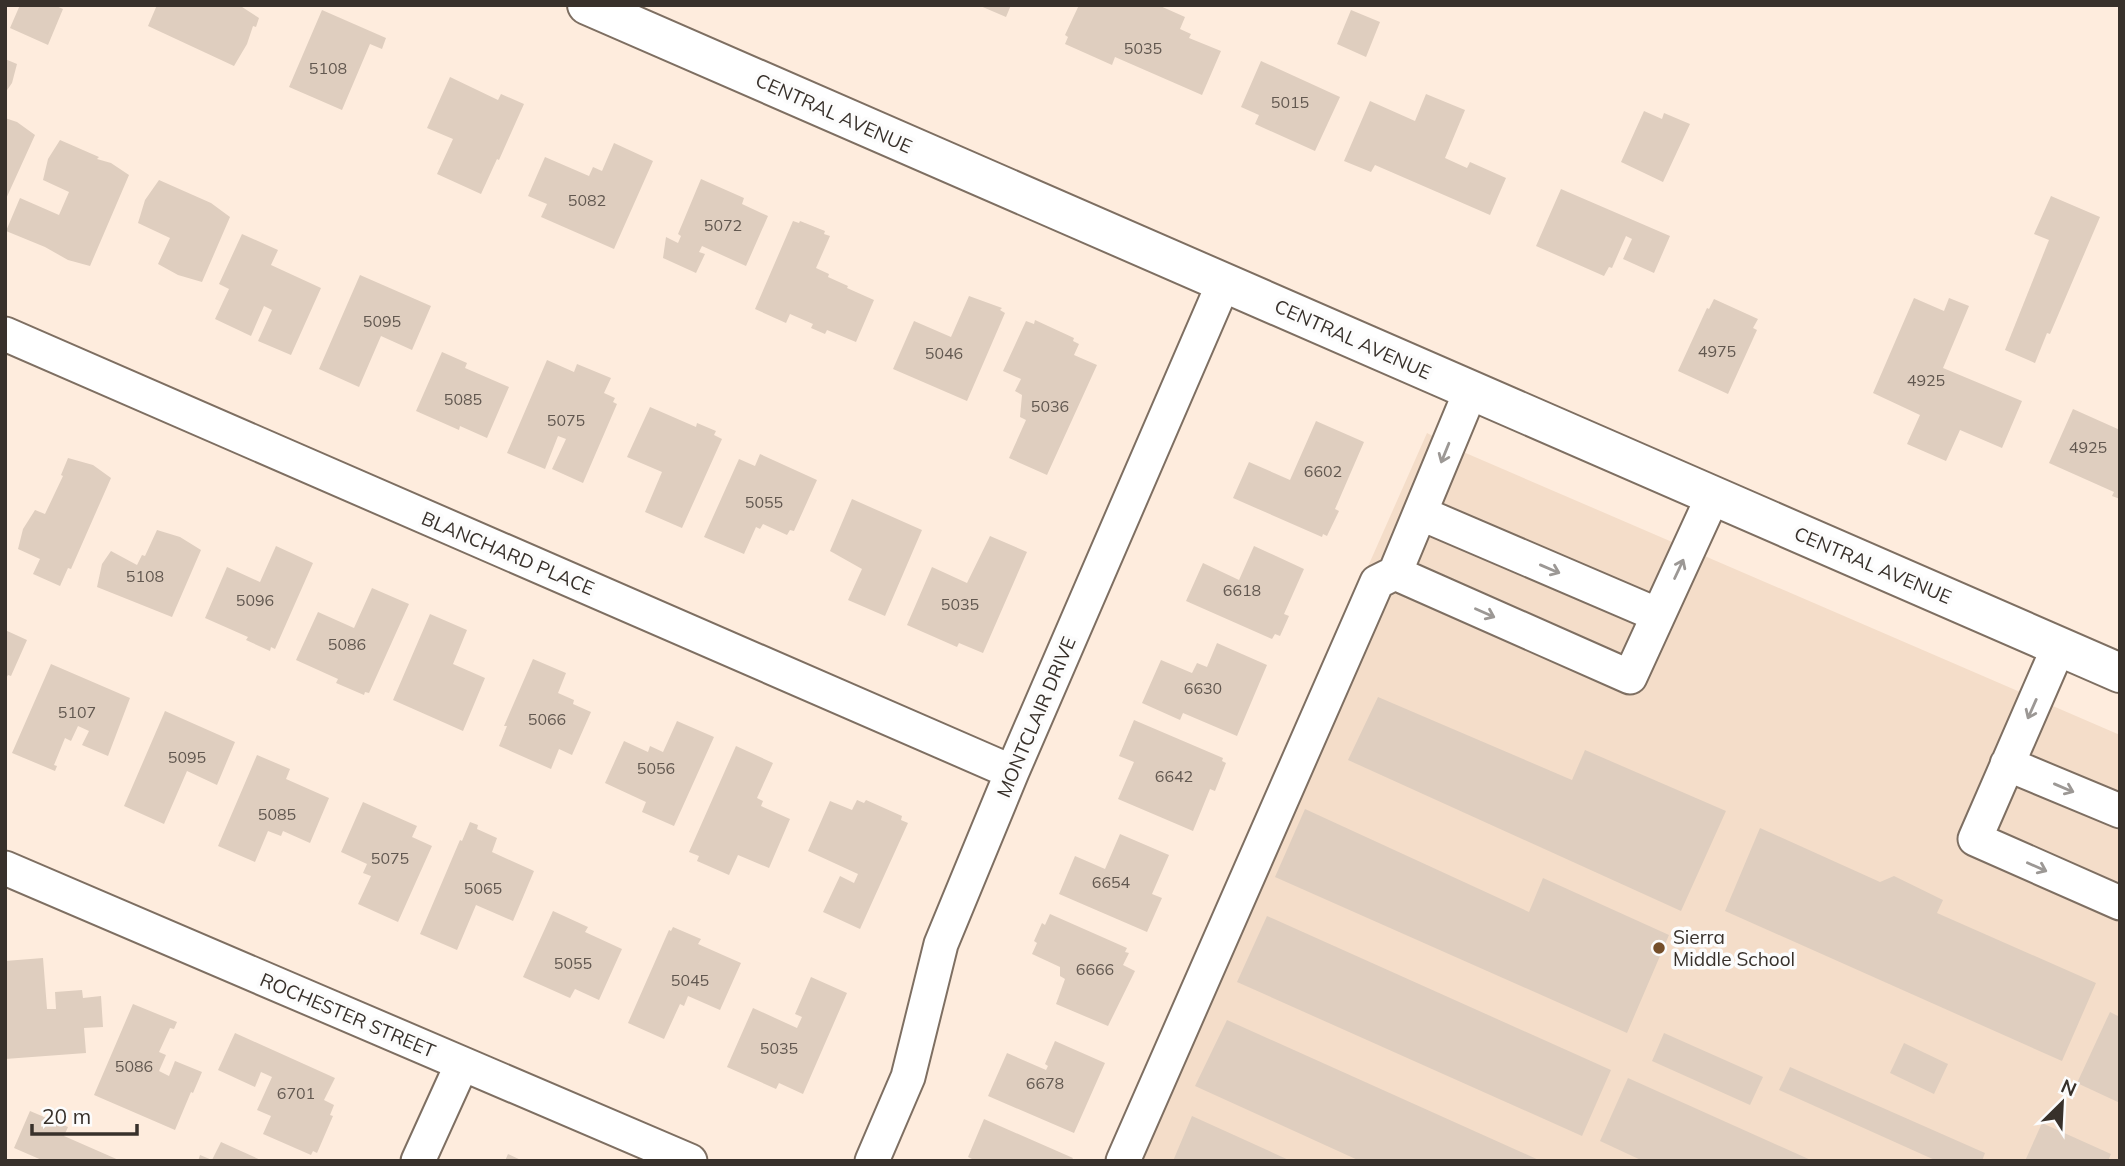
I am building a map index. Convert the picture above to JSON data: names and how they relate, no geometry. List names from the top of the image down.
{
  "streets": {
    "main road": ["CENTRAL AVENUE"],
    "street": ["BLANCHARD PLACE", "MONTCLAIR DRIVE", "ROCHESTER STREET"]
  },
  "crossings": [
    ["CENTRAL AVENUE", "MONTCLAIR DRIVE"],
    ["BLANCHARD PLACE", "MONTCLAIR DRIVE"]
  ],
  "places": ["Sierra Middle School"],
  "house_numbers": [
    "5035",
    "5108",
    "5015",
    "5082",
    "5072",
    "5095",
    "4975",
    "5046",
    "4925",
    "5085",
    "5036",
    "5075",
    "4925",
    "6602",
    "5055",
    "5108",
    "6618",
    "5096",
    "5035",
    "5086",
    "6630",
    "5107",
    "5066",
    "5095",
    "5056",
    "6642",
    "5085",
    "5075",
    "6654",
    "5065",
    "5055",
    "6666",
    "5045",
    "5035",
    "5086",
    "6678",
    "6701"
  ],
  "scale_bar": "20 m",
  "north": "top right"
}
